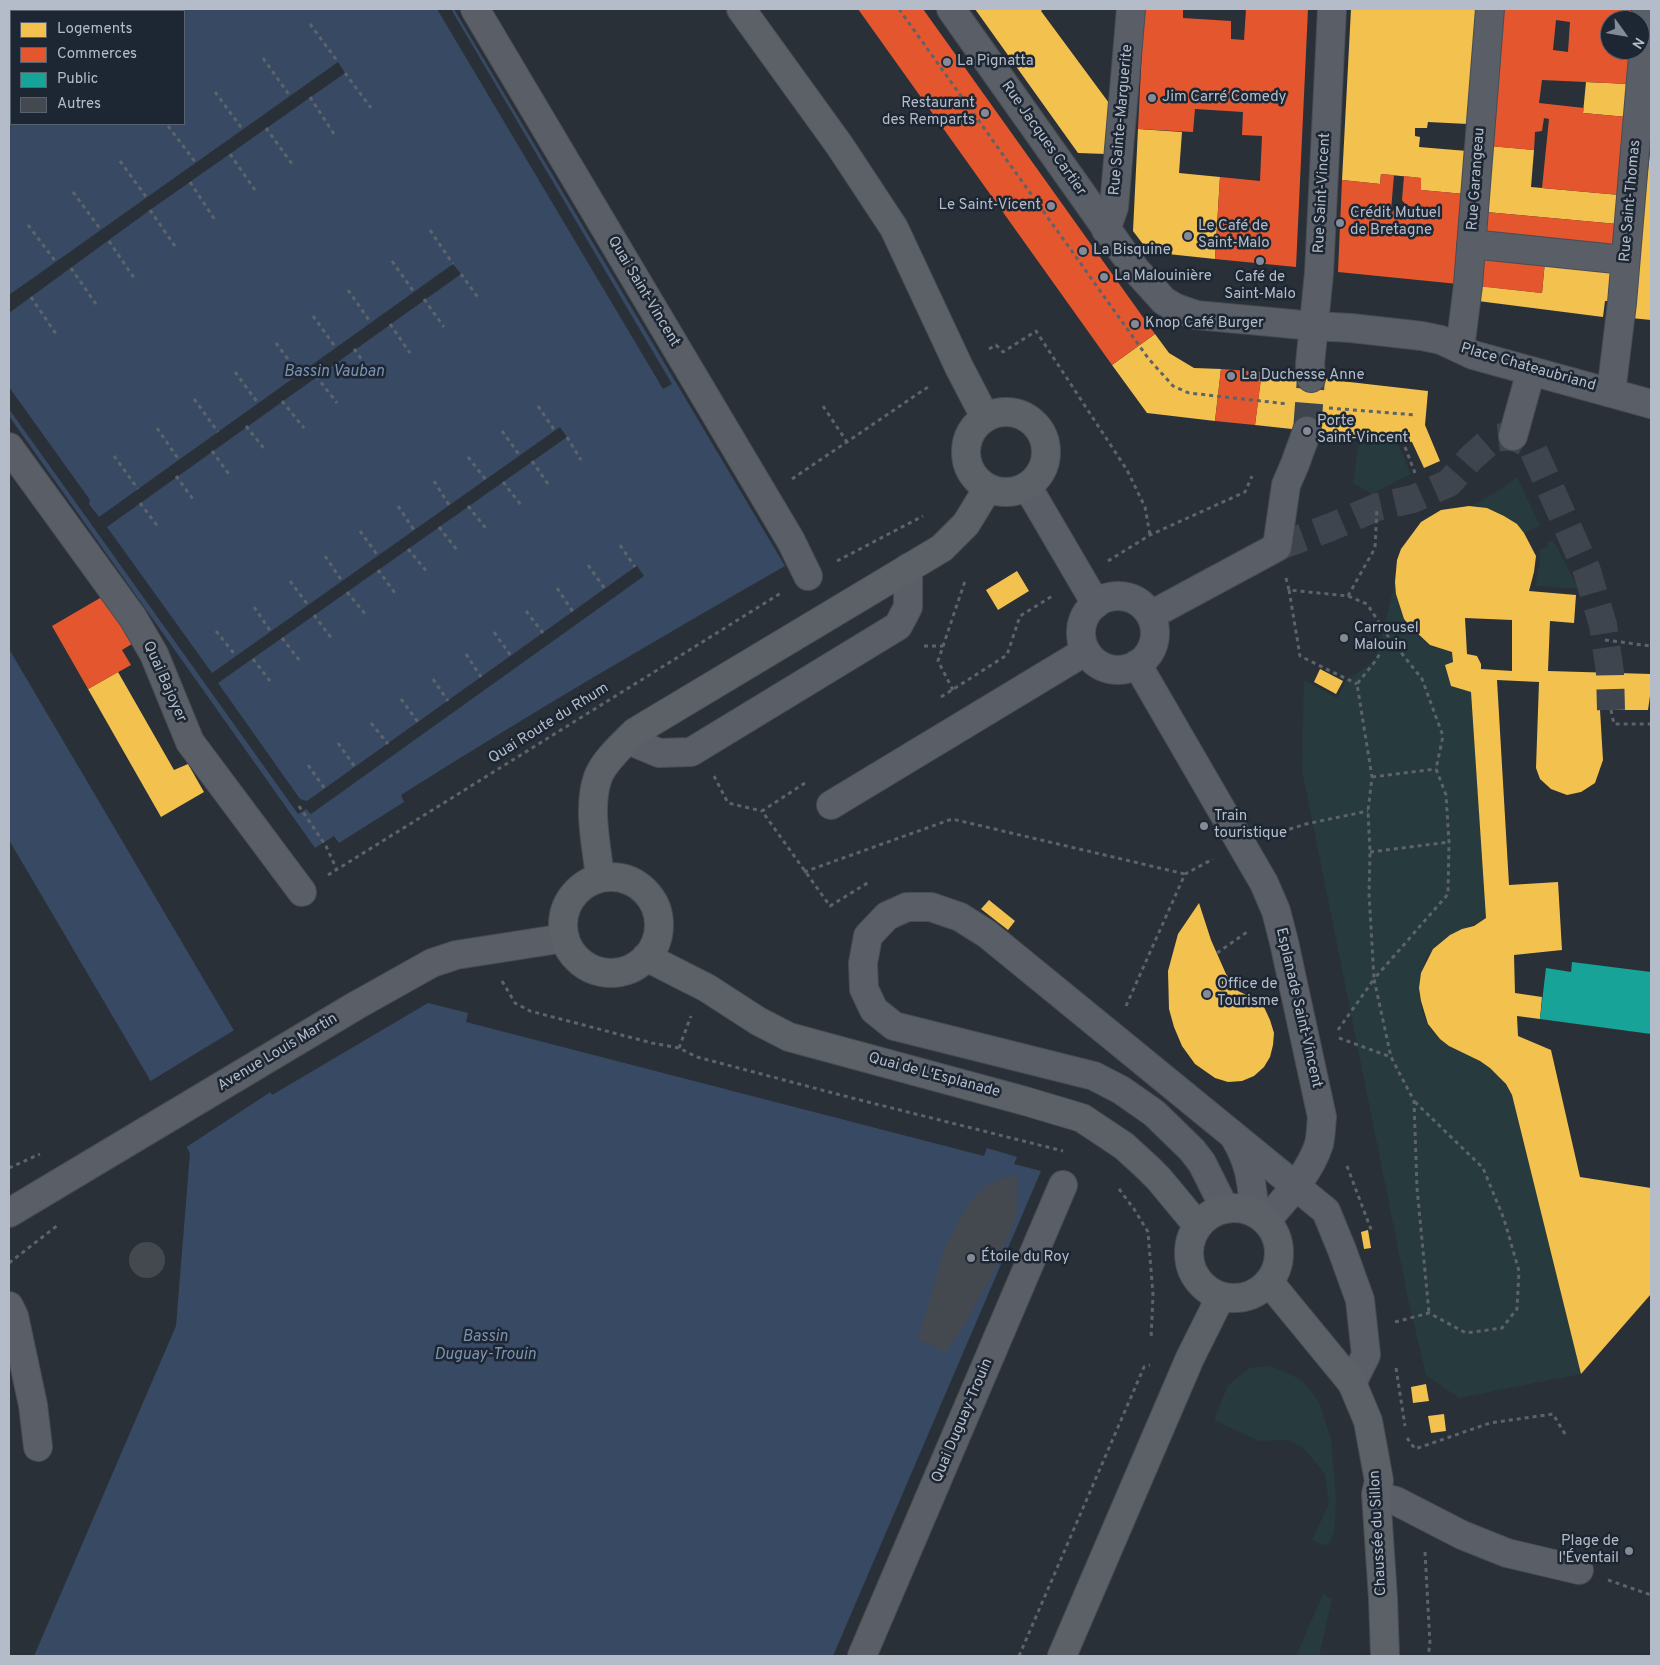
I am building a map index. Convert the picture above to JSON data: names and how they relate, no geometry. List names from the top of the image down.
{
  "streets": {
    "main road": ["Quai de L'Esplanade", "Chaussée du Sillon"],
    "street": [
      "Rue Sainte-Marguerite",
      "Rue Jacques Cartier",
      "Rue Garangeau",
      "Rue Saint-Vincent",
      "Rue Saint-Thomas",
      "Quai Saint-Vincent",
      "Place Chateaubriand",
      "Quai Bajoyer",
      "Esplanade Saint-Vincent",
      "Avenue Louis Martin",
      "Quai Duguay-Trouin"
    ],
    "path": ["Quai Route du Rhum"]
  },
  "crossings": [
    ["Rue Sainte-Marguerite", "Rue Jacques Cartier"],
    ["Rue Jacques Cartier", "Place Chateaubriand"],
    ["Rue Garangeau", "Place Chateaubriand"],
    ["Rue Saint-Vincent", "Place Chateaubriand"],
    ["Rue Saint-Thomas", "Place Chateaubriand"],
    ["Quai Saint-Vincent", "Quai Route du Rhum"],
    ["Quai Bajoyer", "Quai Route du Rhum"],
    ["Esplanade Saint-Vincent", "Quai de L'Esplanade"],
    ["Esplanade Saint-Vincent", "Chaussée du Sillon"],
    ["Avenue Louis Martin", "Quai de L'Esplanade"],
    ["Quai de L'Esplanade", "Chaussée du Sillon"]
  ],
  "water": ["Bassin Vauban", "Bassin Duguay-Trouin"],
  "places": [
    "La Pignatta",
    "Jim Carré Comedy",
    "Restaurant des Remparts",
    "Le Saint-Vicent",
    "Crédit Mutuel de Bretagne",
    "Le Café de Saint-Malo",
    "La Bisquine",
    "Café de Saint-Malo",
    "La Malouinière",
    "Knop Café Burger",
    "La Duchesse Anne",
    "Porte Saint-Vincent",
    "Carrousel Malouin",
    "Train touristique",
    "Office de Tourisme",
    "Étoile du Roy",
    "Plage de l'Éventail"
  ],
  "legend": [
    "Logements",
    "Commerces",
    "Public",
    "Autres"
  ],
  "north": "bottom right"
}
